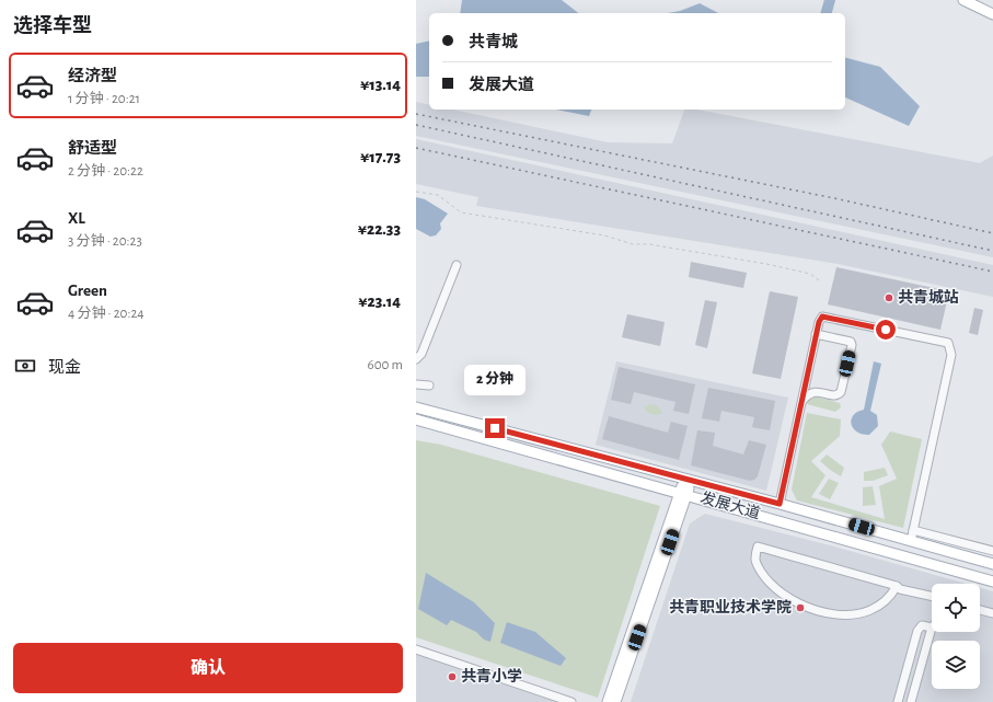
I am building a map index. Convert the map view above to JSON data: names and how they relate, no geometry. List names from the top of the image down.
{
  "streets": {
    "main road": ["发展大道"]
  },
  "places": ["共青城站", "共青职业技术学院", "共青小学"],
  "page": {
    "heading": "选择车型",
    "banner": ["共青城", "发展大道"],
    "list": [
      {
        "name": "经济型",
        "note": "1 分钟 · 20:21",
        "value": "¥13.14"
      },
      {
        "name": "舒适型",
        "note": "2 分钟 · 20:22",
        "value": "¥17.73"
      },
      {
        "name": "XL",
        "note": "3 分钟 · 20:23",
        "value": "¥22.33"
      },
      {
        "name": "Green",
        "note": "4 分钟 · 20:24",
        "value": "¥23.14"
      }
    ],
    "pay": ["现金", "600 m"],
    "bubble": "2 分钟",
    "buttons": "确认"
  }
}
